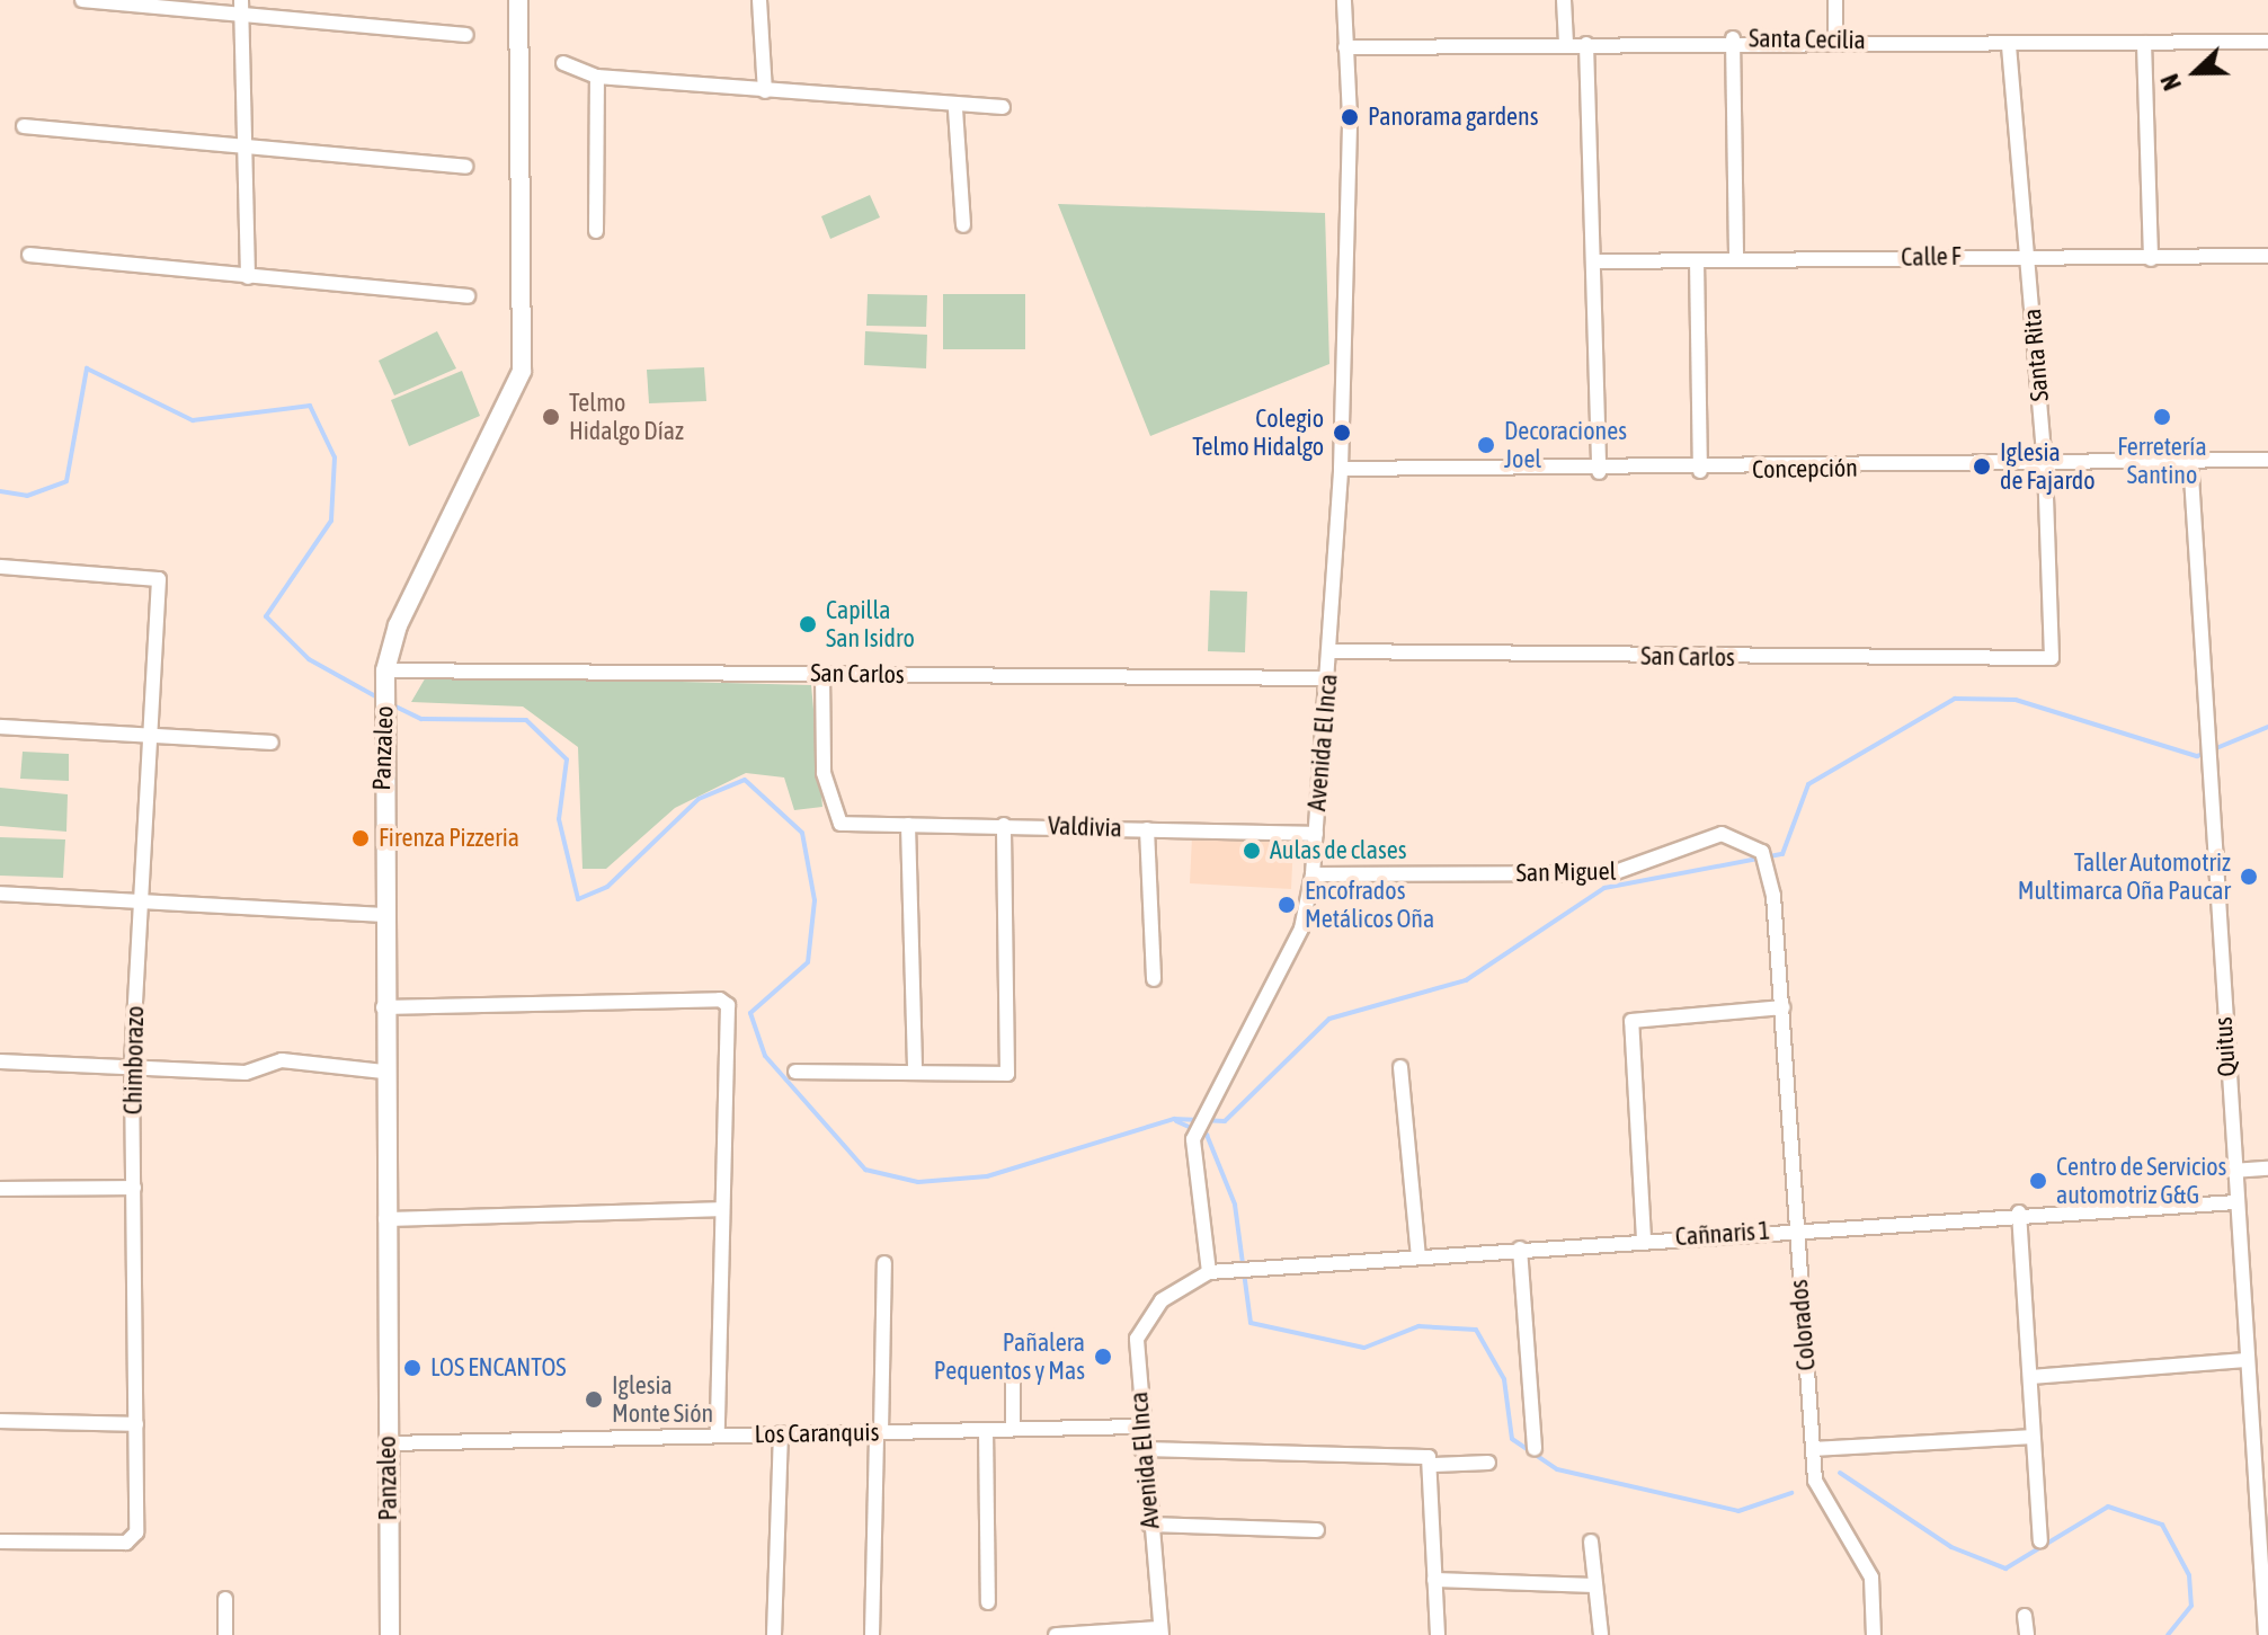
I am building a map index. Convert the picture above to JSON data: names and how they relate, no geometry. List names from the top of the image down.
{
  "streets": {
    "street": [
      "Santa Cecilia",
      "Calle F",
      "Santa Rita",
      "Concepción",
      "San Carlos",
      "Avenida El Inca",
      "Panzaleo",
      "Valdivia",
      "San Miguel",
      "Quitus",
      "Chimborazo",
      "Cañnaris 1",
      "Colorados",
      "Los Caranquis"
    ]
  },
  "crossings": [
    ["Santa Cecilia", "Santa Rita"],
    ["Santa Cecilia", "Avenida El Inca"],
    ["Calle F", "Santa Rita"],
    ["Santa Rita", "Concepción"],
    ["Santa Rita", "San Carlos"],
    ["Concepción", "Avenida El Inca"],
    ["Concepción", "Quitus"],
    ["San Carlos", "Avenida El Inca"],
    ["San Carlos", "Panzaleo"],
    ["San Carlos", "Valdivia"],
    ["Avenida El Inca", "Valdivia"],
    ["Avenida El Inca", "San Miguel"],
    ["Avenida El Inca", "Cañnaris 1"],
    ["Avenida El Inca", "Los Caranquis"],
    ["Panzaleo", "Los Caranquis"],
    ["San Miguel", "Colorados"],
    ["Quitus", "Cañnaris 1"],
    ["Cañnaris 1", "Colorados"]
  ],
  "places": [
    "Panorama gardens",
    "Telmo Hidalgo Díaz",
    "Ferretería Santino",
    "Colegio Telmo Hidalgo",
    "Decoraciones Joel",
    "Iglesia de Fajardo",
    "Capilla San Isidro",
    "Firenza Pizzeria",
    "Aulas de clases",
    "Taller Automotriz Multimarca Oña Paucar",
    "Encofrados Metálicos Oña",
    "Centro de Servicios automotriz G&G",
    "Pañalera Pequentos y Mas",
    "LOS ENCANTOS",
    "Iglesia Monte Sión"
  ],
  "north": "left"
}
